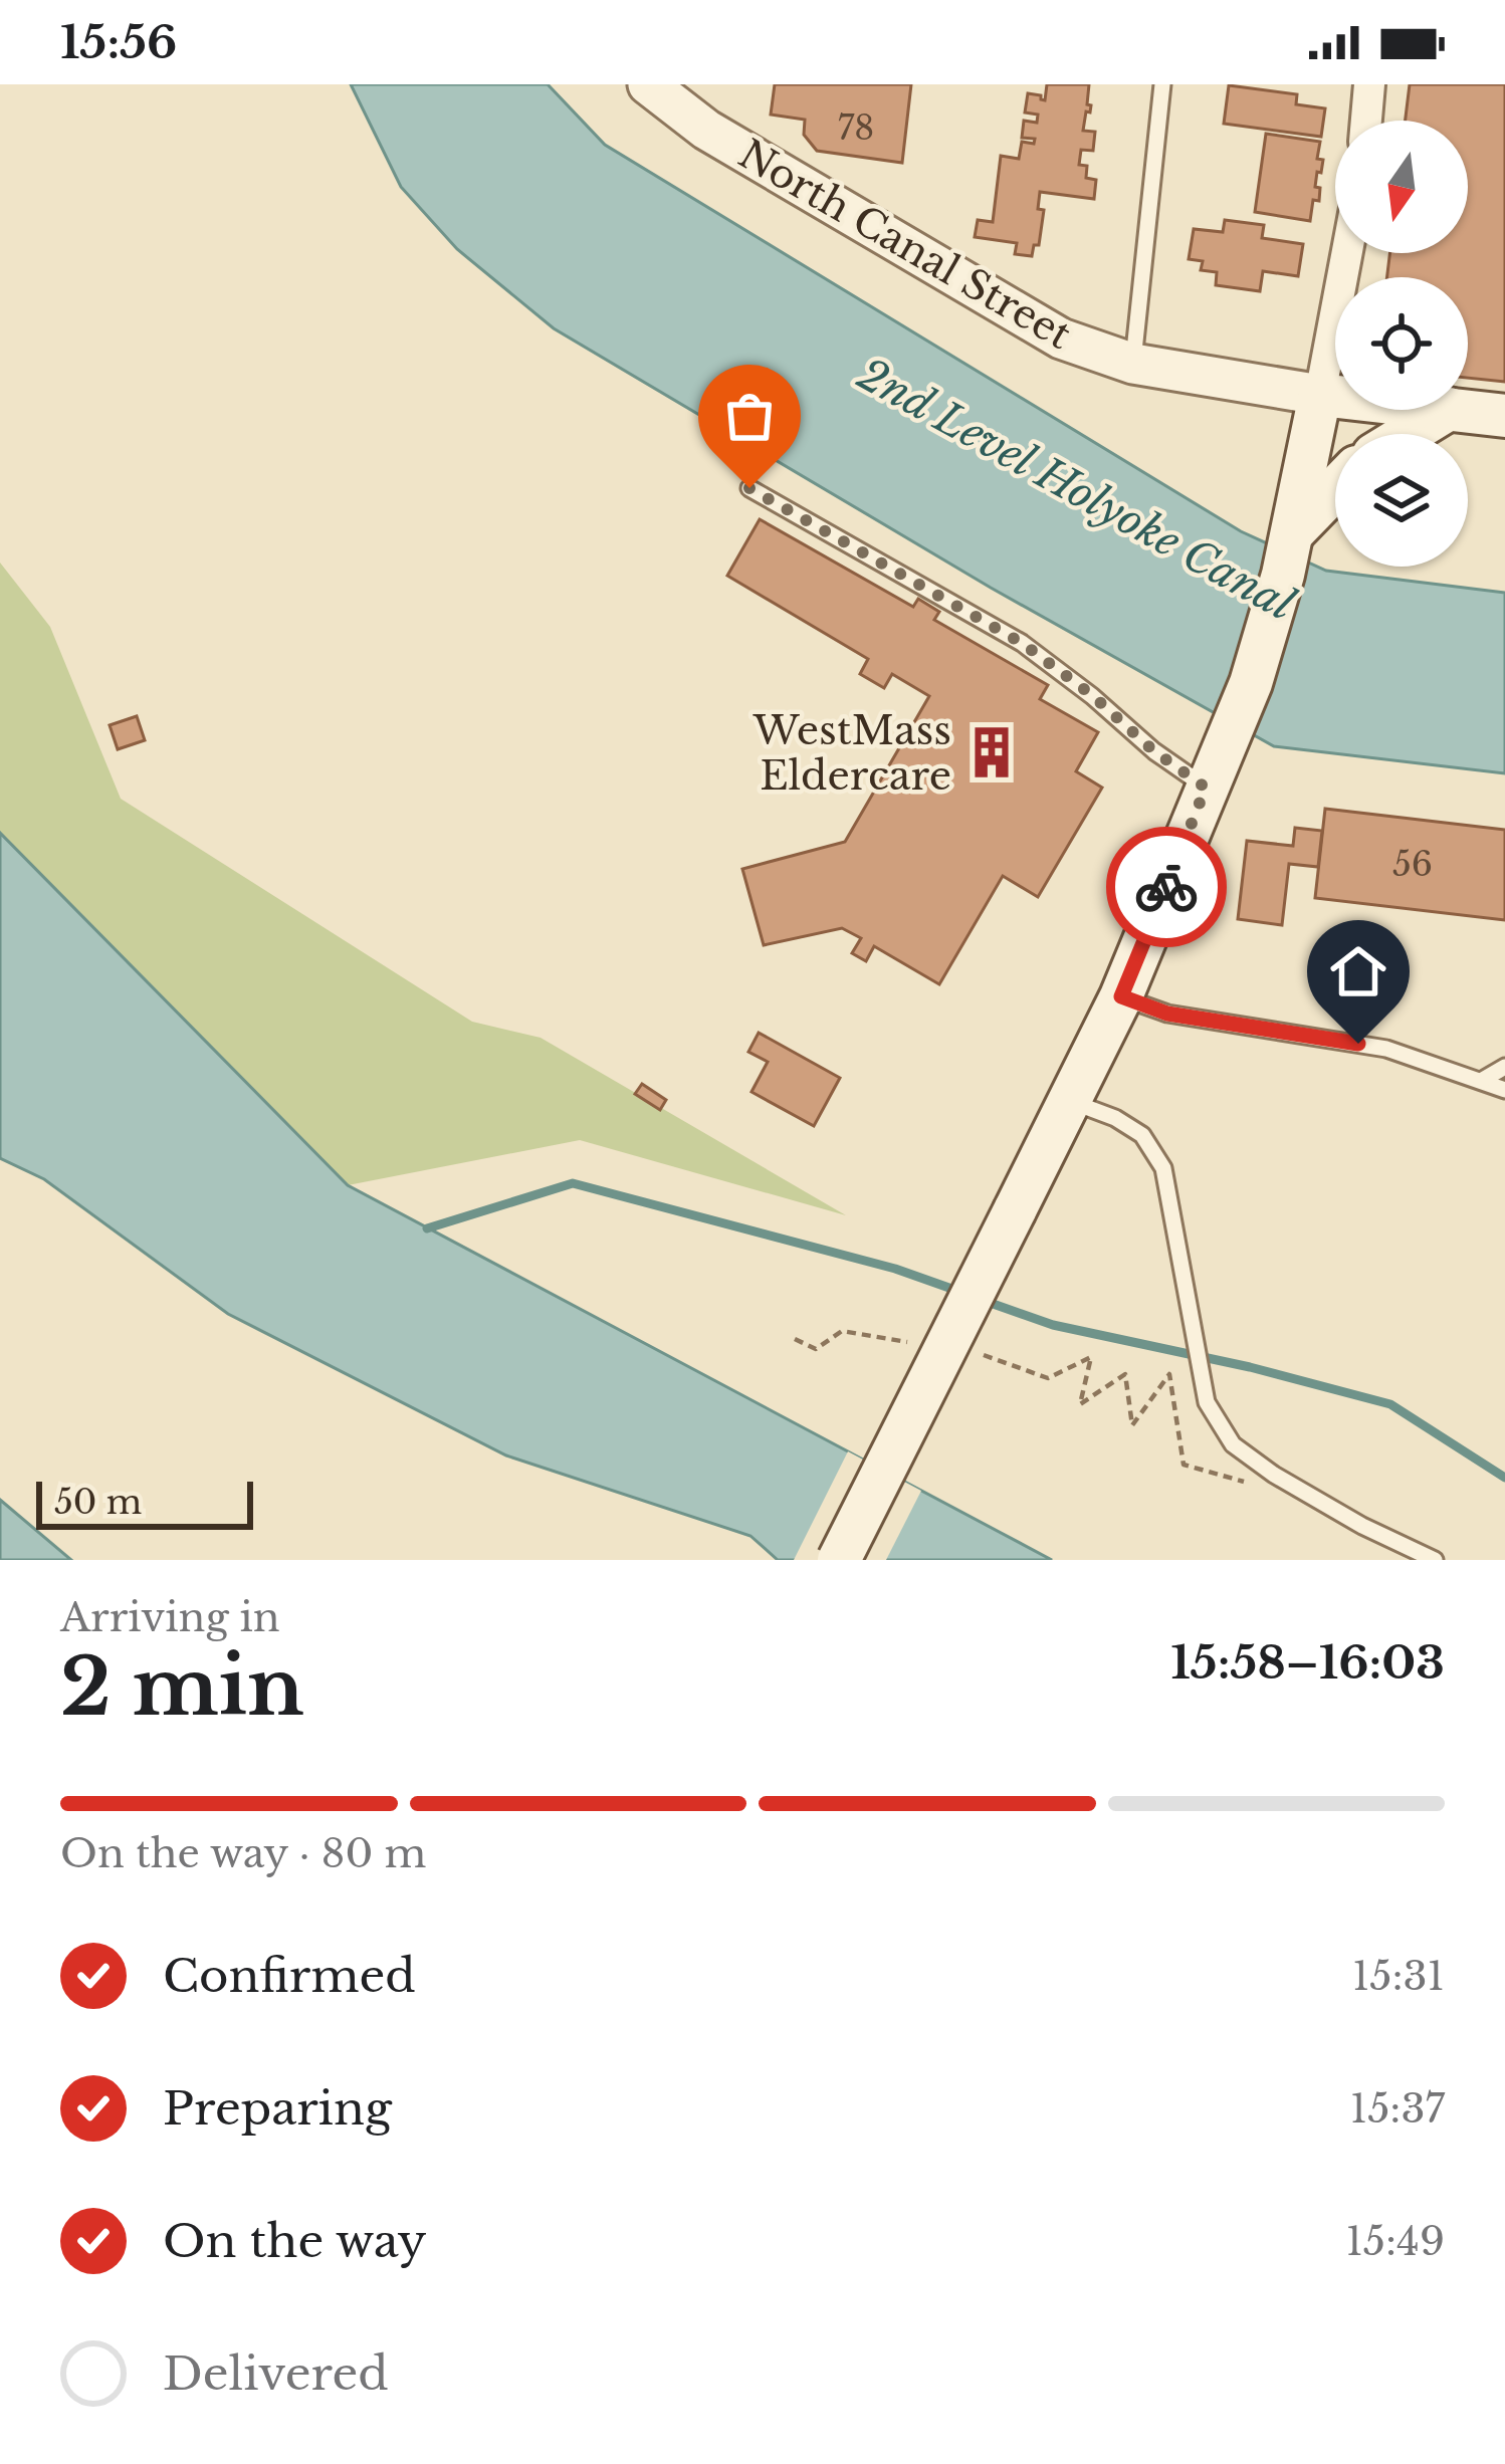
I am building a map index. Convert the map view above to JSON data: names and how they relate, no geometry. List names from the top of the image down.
{
  "streets": {
    "street": ["North Canal Street"]
  },
  "water": ["2nd Level Holyoke Canal"],
  "places": {
    "building": ["WestMass Eldercare"]
  },
  "house_numbers": ["78", "56"],
  "scale_bar": "50 m",
  "north": "bottom",
  "page": {
    "status": "15:56",
    "scale": "50 m",
    "heading": ["2 min", "Arriving in", "15:58–16:03"],
    "bar": "On the way · 80 m",
    "list": [
      ["Confirmed", "15:31"],
      ["Preparing", "15:37"],
      ["On the way", "15:49"],
      "Delivered"
    ]
  }
}
